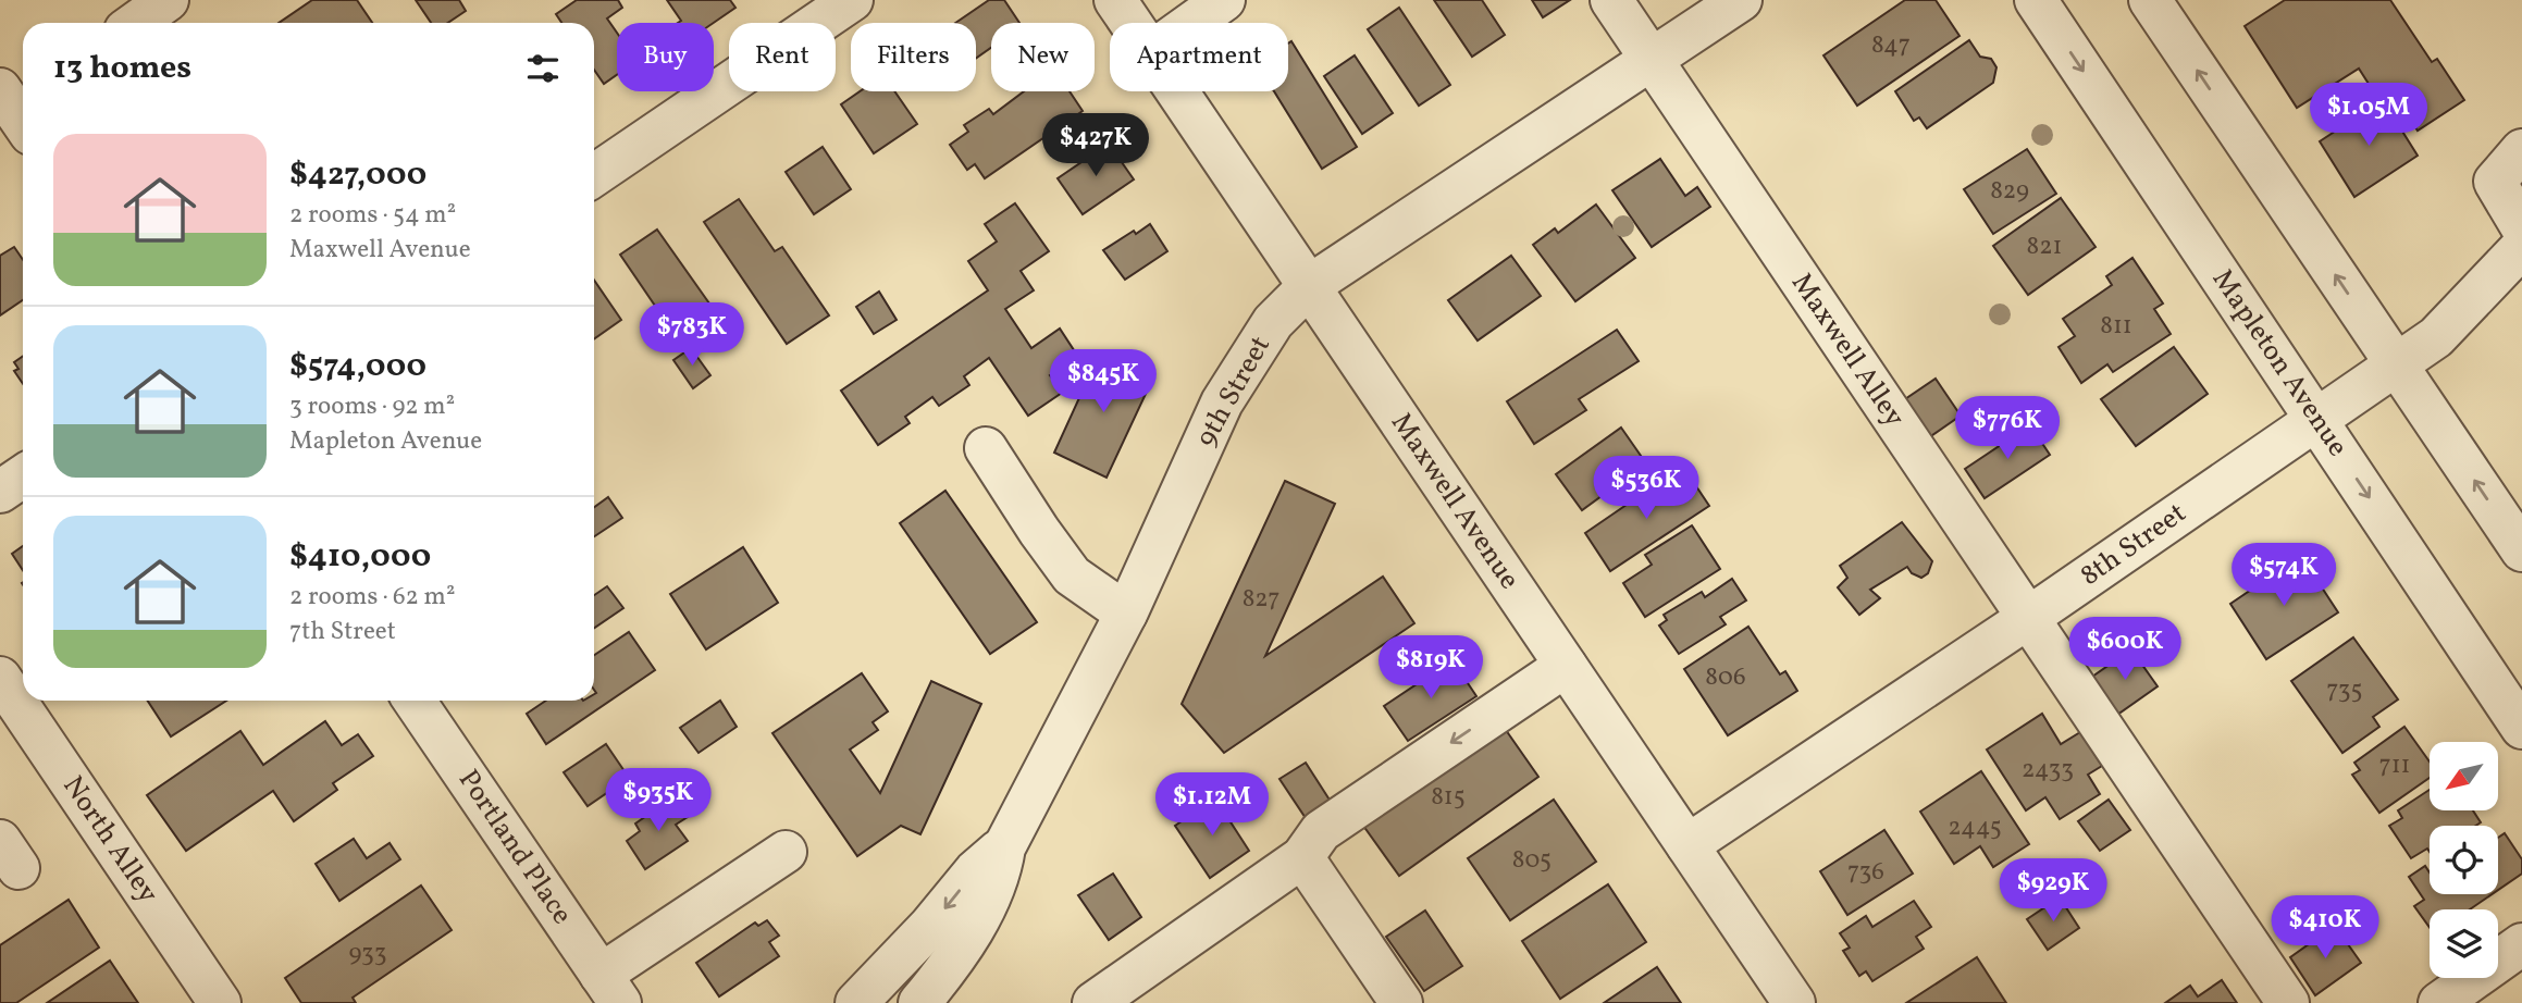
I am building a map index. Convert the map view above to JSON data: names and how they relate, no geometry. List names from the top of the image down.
{
  "streets": {
    "street": [
      "Maxwell Alley",
      "Mapleton Avenue",
      "9th Street",
      "Maxwell Avenue",
      "8th Street",
      "North Alley",
      "Portland Place"
    ]
  },
  "crossings": [
    ["Maxwell Alley", "9th Street"],
    ["Maxwell Alley", "8th Street"],
    ["Mapleton Avenue", "8th Street"],
    ["9th Street", "Maxwell Avenue"],
    ["Maxwell Avenue", "8th Street"]
  ],
  "house_numbers": [
    "847",
    "829",
    "821",
    "811",
    "827",
    "806",
    "735",
    "711",
    "2433",
    "815",
    "2445",
    "805",
    "736",
    "933"
  ],
  "north": "bottom left",
  "page": {
    "chip": [
      "Buy",
      "Rent",
      "Filters",
      "New",
      "Apartment"
    ],
    "heading": "13 homes",
    "price": [
      "$1.05M",
      "$427K",
      "$783K",
      "$845K",
      "$776K",
      "$536K",
      "$574K",
      "$600K",
      "$819K",
      "$935K",
      "$1.12M",
      "$929K",
      "$410K"
    ],
    "list": [
      {
        "name": "$427,000",
        "note": "2 rooms · 54 m² · Maxwell Avenue"
      },
      {
        "name": "$574,000",
        "note": "3 rooms · 92 m² · Mapleton Avenue"
      },
      {
        "name": "$410,000",
        "note": "2 rooms · 62 m² · 7th Street"
      }
    ]
  }
}
